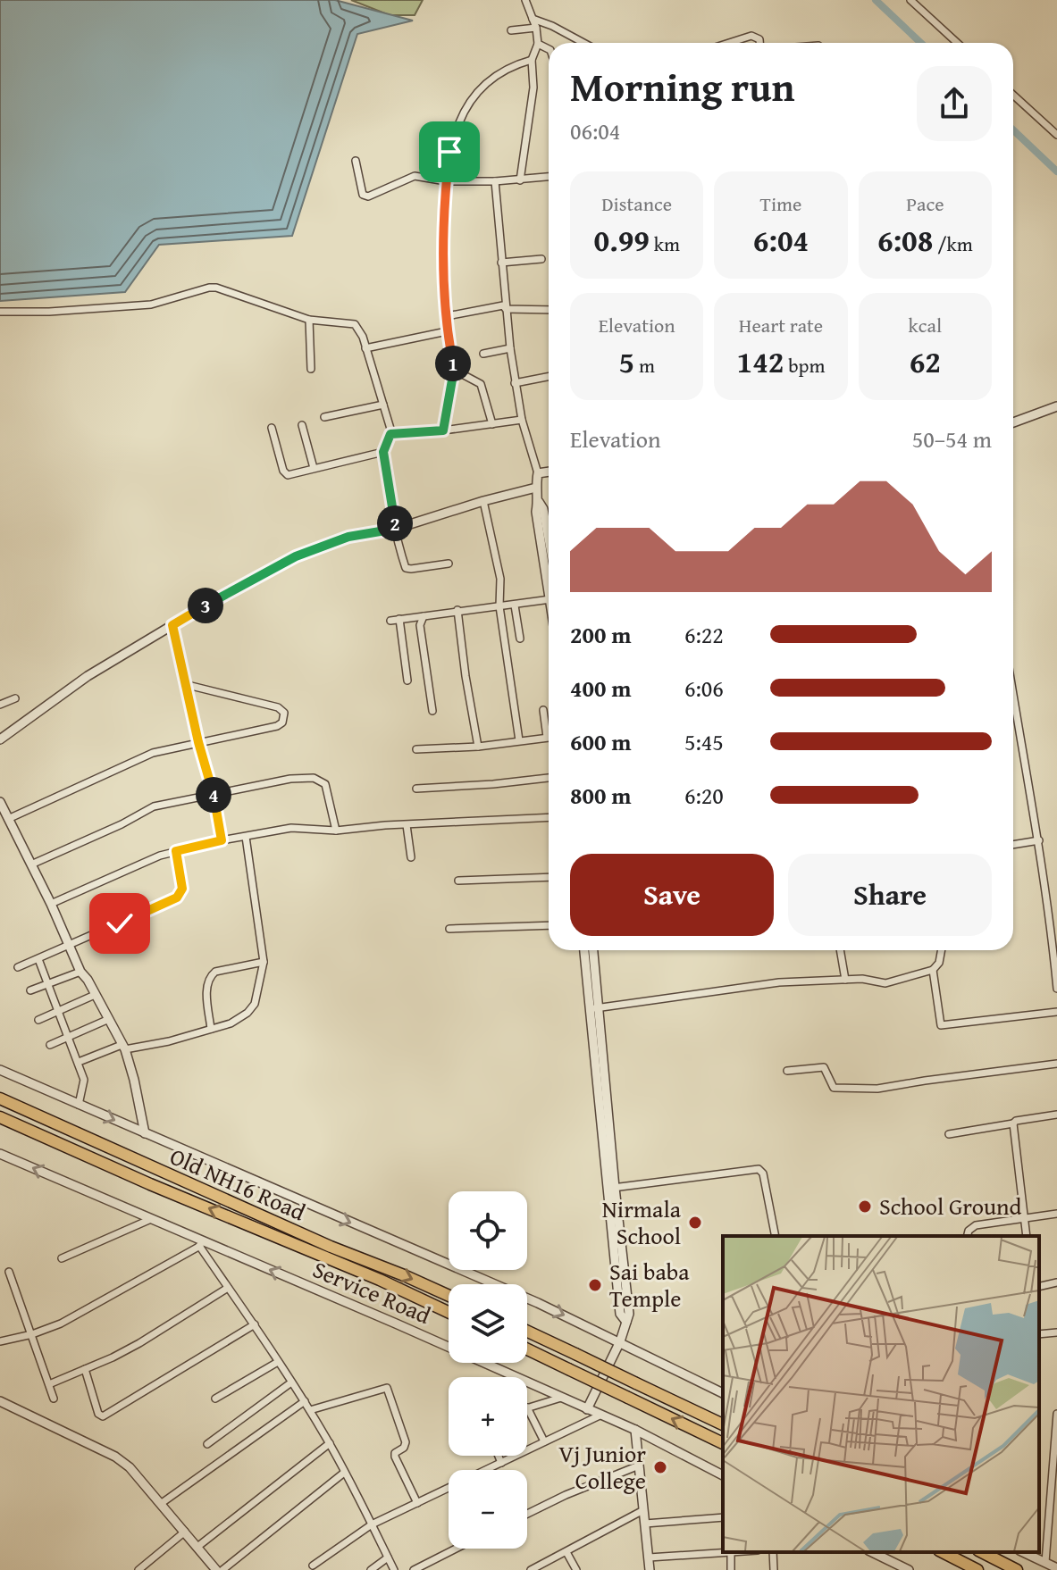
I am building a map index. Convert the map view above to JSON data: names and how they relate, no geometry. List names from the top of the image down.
{
  "streets": {
    "main road": ["Old NH16 Road"],
    "street": ["Service Road"]
  },
  "one_way": ["Service Road"],
  "places": [
    "School Ground",
    "Nirmala School",
    "Sai baba Temple",
    "Vj Junior College"
  ],
  "page": {
    "heading": ["Morning run", "06:04"],
    "stats": [
      ["Distance", "0.99 km"],
      ["Time", "6:04"],
      ["Pace", "6:08 /km"],
      ["Elevation", "5 m"],
      ["Heart rate", "142 bpm"],
      ["kcal", "62"]
    ],
    "pins": [
      "1",
      "2",
      "3",
      "4"
    ],
    "chart": ["Elevation", "50–54 m"],
    "list": [
      {
        "name": "200 m",
        "note": "6:22"
      },
      {
        "name": "400 m",
        "note": "6:06"
      },
      {
        "name": "600 m",
        "note": "5:45"
      },
      {
        "name": "800 m",
        "note": "6:20"
      }
    ],
    "buttons": ["Save", "Share"],
    "map_buttons": ["+", "−"]
  }
}
